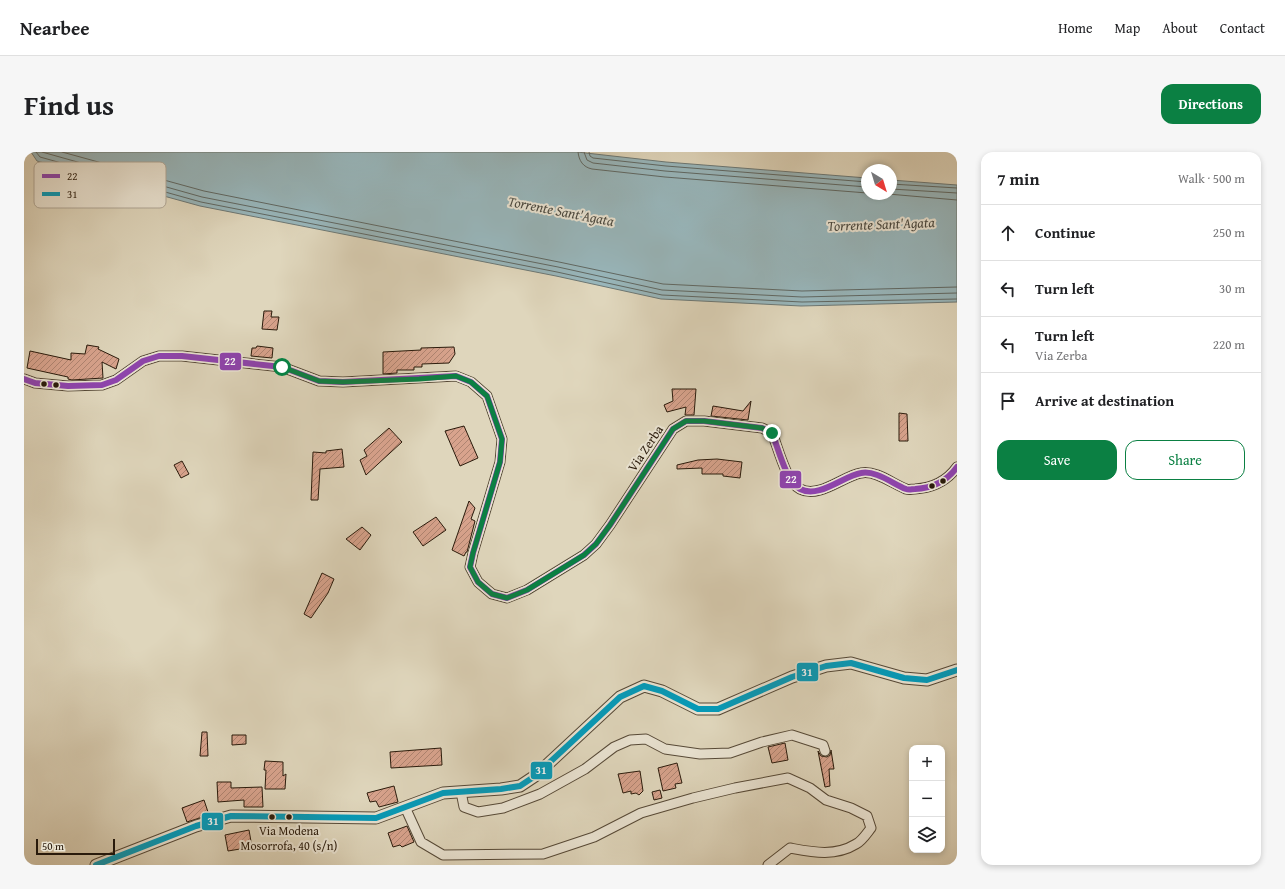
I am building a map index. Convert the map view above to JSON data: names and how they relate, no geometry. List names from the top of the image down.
{
  "streets": {
    "street": ["Via Zerba"]
  },
  "water": ["Torrente Sant'Agata"],
  "places": ["Via Modena Mosorrofa, 40 (s/n)"],
  "lines": ["transit line 22", "transit line 31"],
  "legend": ["22", "31"],
  "scale_bar": "50 m",
  "north": "bottom right",
  "page": {
    "header": "Nearbee",
    "nav": [
      "Home",
      "Map",
      "About",
      "Contact"
    ],
    "title": "Find us",
    "buttons": [
      "Directions",
      ["Save", "Share"]
    ],
    "heading": ["7 min", "Walk · 500 m"],
    "list": [
      ["Continue", "250 m"],
      ["Turn left", "30 m"],
      ["Turn left", "Via Zerba", "220 m"],
      "Arrive at destination"
    ],
    "map_buttons": ["+", "−"],
    "scale": "50 m"
  }
}
